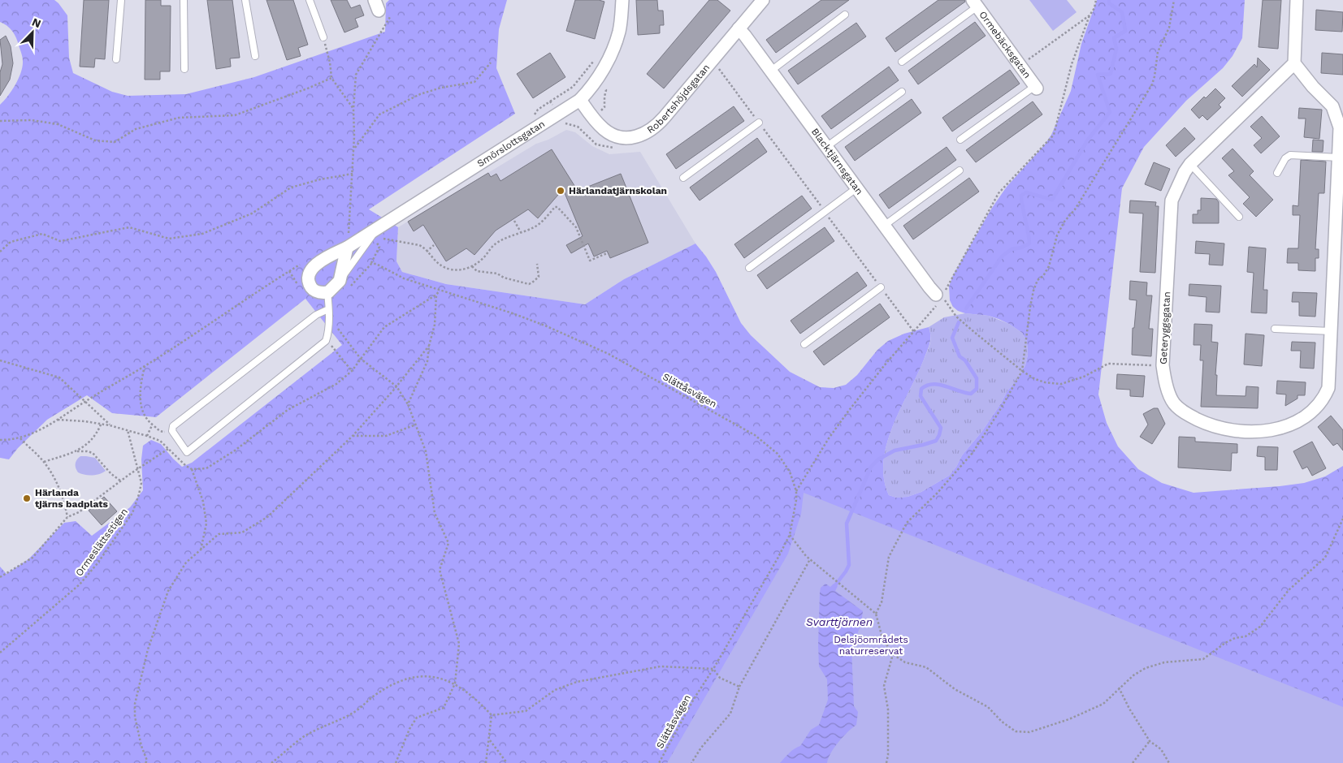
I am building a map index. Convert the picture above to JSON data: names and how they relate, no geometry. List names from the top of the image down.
{
  "streets": {
    "street": [
      "Ormebäcksgatan",
      "Robertshöjdsgatan",
      "Smörslottsgatan",
      "Blacktjärnsgatan",
      "Geteryggsgatan"
    ],
    "path": ["Slättåsvägen", "Ormeslättsstigen"]
  },
  "crossings": [
    ["Robertshöjdsgatan", "Smörslottsgatan"],
    ["Robertshöjdsgatan", "Blacktjärnsgatan"]
  ],
  "water": ["Svarttjärnen"],
  "parks": ["Delsjöområdets naturreservat"],
  "places": ["Härlandatjärnskolan", "Härlanda tjärns badplats"],
  "north": "top right"
}
